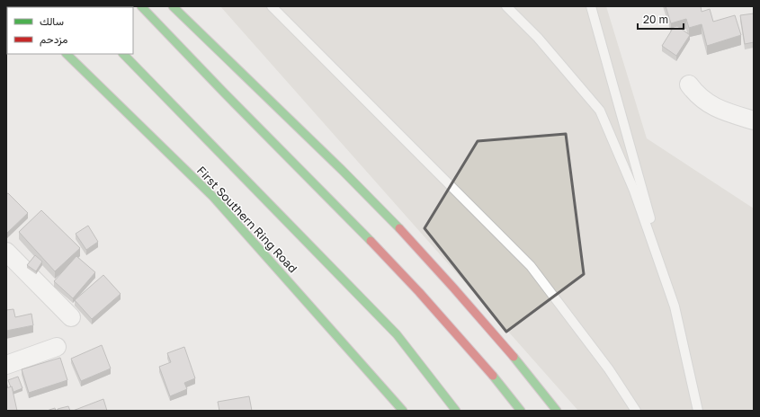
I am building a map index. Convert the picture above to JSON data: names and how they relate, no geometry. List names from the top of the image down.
{
  "streets": {
    "highway": ["First Southern Ring Road"]
  },
  "legend": ["سالك", "مزدحم"],
  "scale_bar": "20 m"
}
